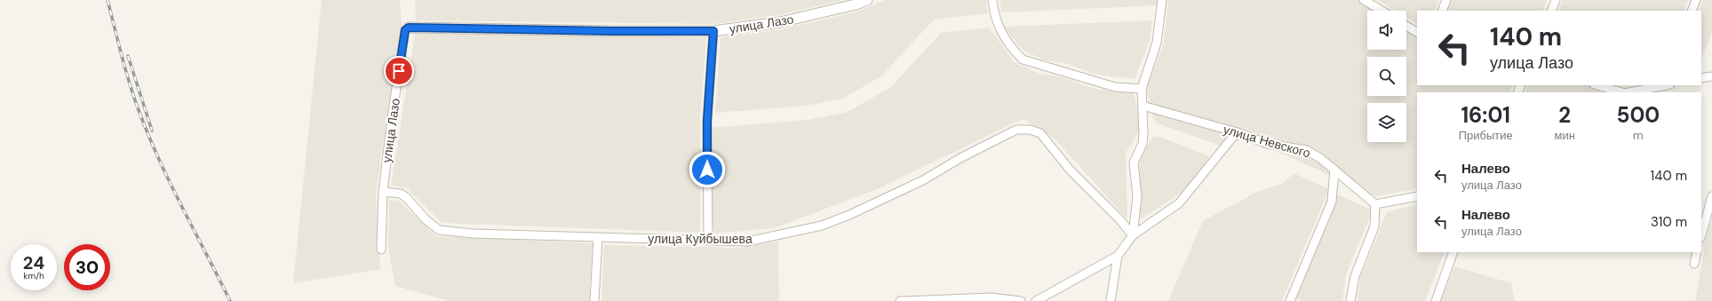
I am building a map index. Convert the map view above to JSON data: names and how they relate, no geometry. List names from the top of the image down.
{
  "streets": {
    "street": ["улица Лазо", "улица Невского", "улица Куйбышева"]
  },
  "crossings": [
    ["улица Лазо", "улица Куйбышева"]
  ],
  "page": {
    "turn": ["140 m", "улица Лазо"],
    "eta": [
      "16:01",
      "Прибытие",
      "2",
      "мин",
      "500",
      "m"
    ],
    "list": [
      {
        "name": "Налево",
        "note": "улица Лазо",
        "value": "140 m"
      },
      {
        "name": "Налево",
        "note": "улица Лазо",
        "value": "310 m"
      }
    ],
    "speed": "24 km/h",
    "limit": "30"
  }
}
